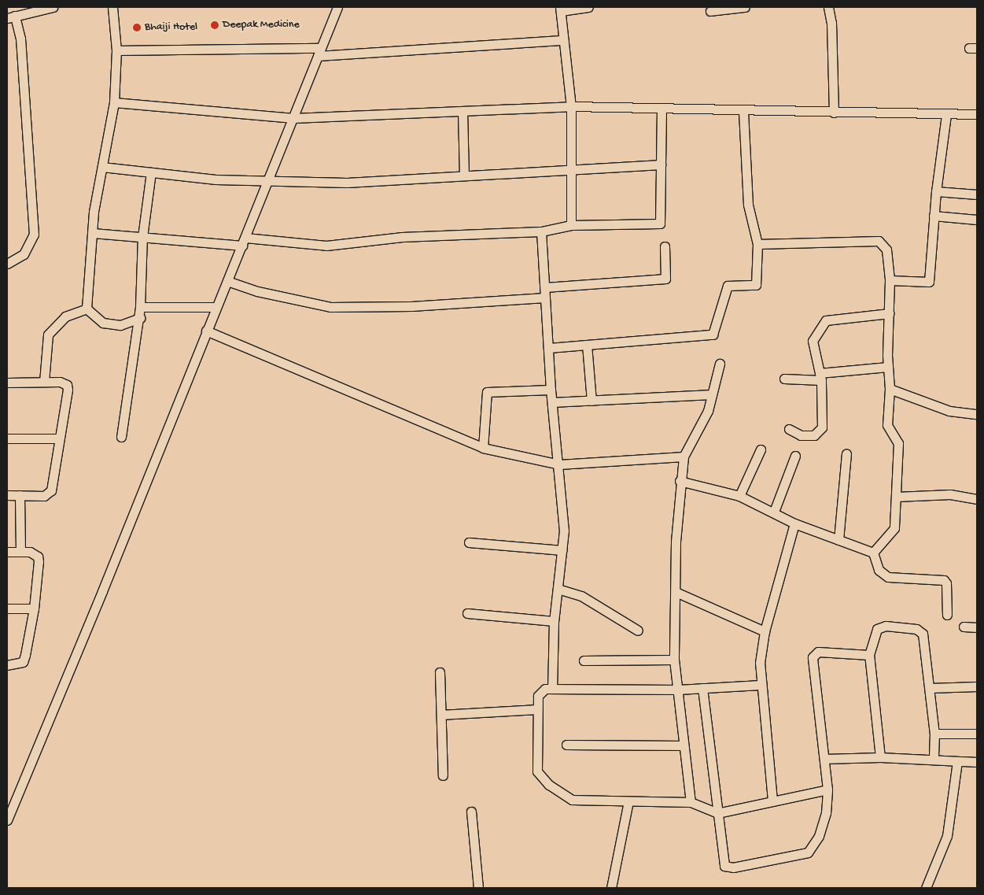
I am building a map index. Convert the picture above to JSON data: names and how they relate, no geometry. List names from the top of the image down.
{
  "places": ["Deepak Medicine", "Bhaiji Hotel"]
}
